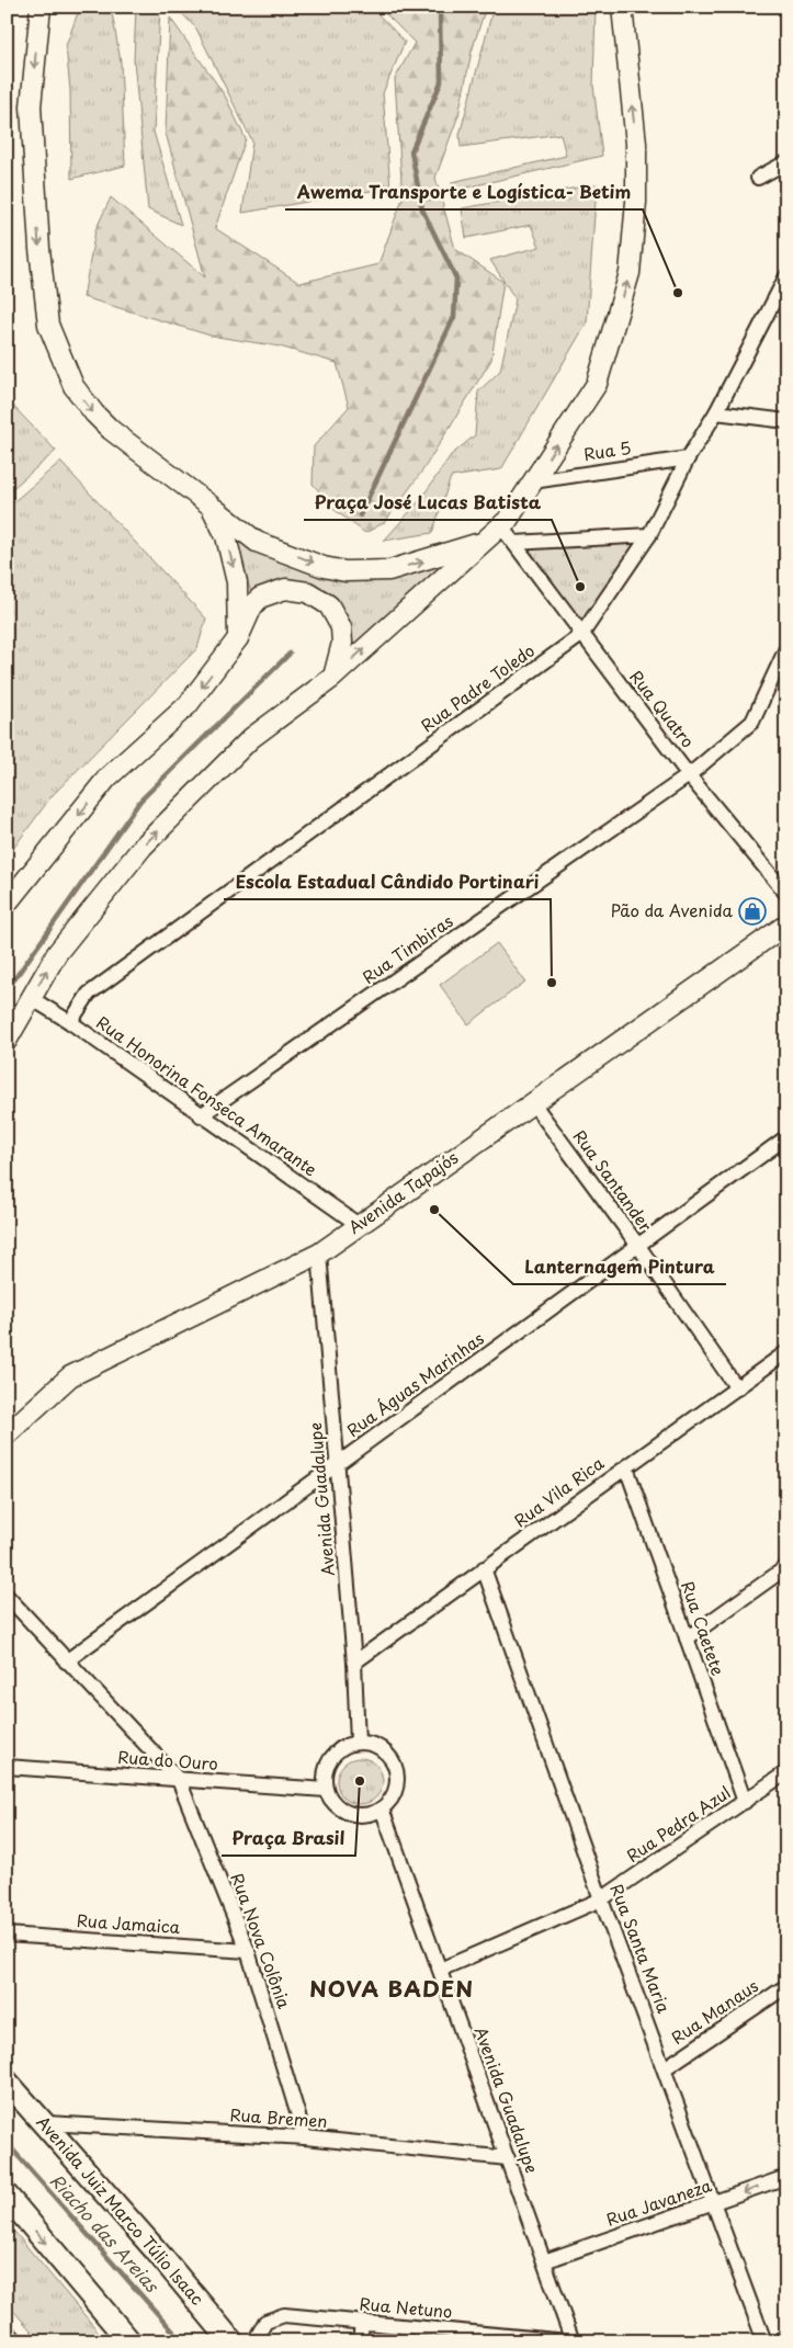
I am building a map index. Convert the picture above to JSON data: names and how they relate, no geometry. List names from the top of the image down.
{
  "streets": {
    "main road": ["Avenida Tapajós", "Avenida Juiz Marco Túlio Isaac"],
    "street": [
      "Rua 5",
      "Rua Padre Toledo",
      "Rua Quatro",
      "Rua Timbiras",
      "Rua Honorina Fonseca Amarante",
      "Rua Santander",
      "Rua Águas Marinhas",
      "Rua Vila Rica",
      "Avenida Guadalupe",
      "Rua Caetete",
      "Rua do Ouro",
      "Rua Pedra Azul",
      "Rua Jamaica",
      "Rua Nova Colônia",
      "Rua Santa Maria",
      "Rua Manaus",
      "Rua Bremen",
      "Rua Javaneza",
      "Rua Netuno"
    ]
  },
  "crossings": [
    ["Rua 5", "Rua Padre Toledo"],
    ["Rua Padre Toledo", "Rua Quatro"],
    ["Rua Padre Toledo", "Rua Honorina Fonseca Amarante"],
    ["Rua Quatro", "Rua Timbiras"],
    ["Rua Timbiras", "Rua Honorina Fonseca Amarante"],
    ["Rua Honorina Fonseca Amarante", "Avenida Tapajós"],
    ["Rua Santander", "Avenida Tapajós"],
    ["Rua Santander", "Rua Águas Marinhas"],
    ["Rua Santander", "Rua Vila Rica"],
    ["Avenida Tapajós", "Avenida Guadalupe"],
    ["Rua Águas Marinhas", "Avenida Guadalupe"],
    ["Rua Águas Marinhas", "Rua Nova Colônia"],
    ["Rua Vila Rica", "Avenida Guadalupe"],
    ["Rua Vila Rica", "Rua Caetete"],
    ["Rua Vila Rica", "Rua Santa Maria"],
    ["Avenida Guadalupe", "Rua do Ouro"],
    ["Avenida Guadalupe", "Rua Pedra Azul"],
    ["Avenida Guadalupe", "Rua Bremen"],
    ["Avenida Guadalupe", "Rua Javaneza"],
    ["Rua Caetete", "Rua Pedra Azul"],
    ["Rua do Ouro", "Rua Nova Colônia"],
    ["Rua Pedra Azul", "Rua Santa Maria"],
    ["Rua Jamaica", "Rua Nova Colônia"],
    ["Rua Nova Colônia", "Rua Bremen"],
    ["Rua Santa Maria", "Rua Manaus"],
    ["Rua Santa Maria", "Rua Javaneza"],
    ["Rua Bremen", "Avenida Juiz Marco Túlio Isaac"]
  ],
  "districts": ["NOVA BADEN"],
  "water": ["Riacho das Areias"],
  "places": {
    "other": [
      "Awema Transporte e Logística- Betim",
      "Praça José Lucas Batista",
      "Escola Estadual Cândido Portinari",
      "Lanternagem Pintura",
      "Praça Brasil"
    ],
    "shop": ["Pão da Avenida"]
  }
}
